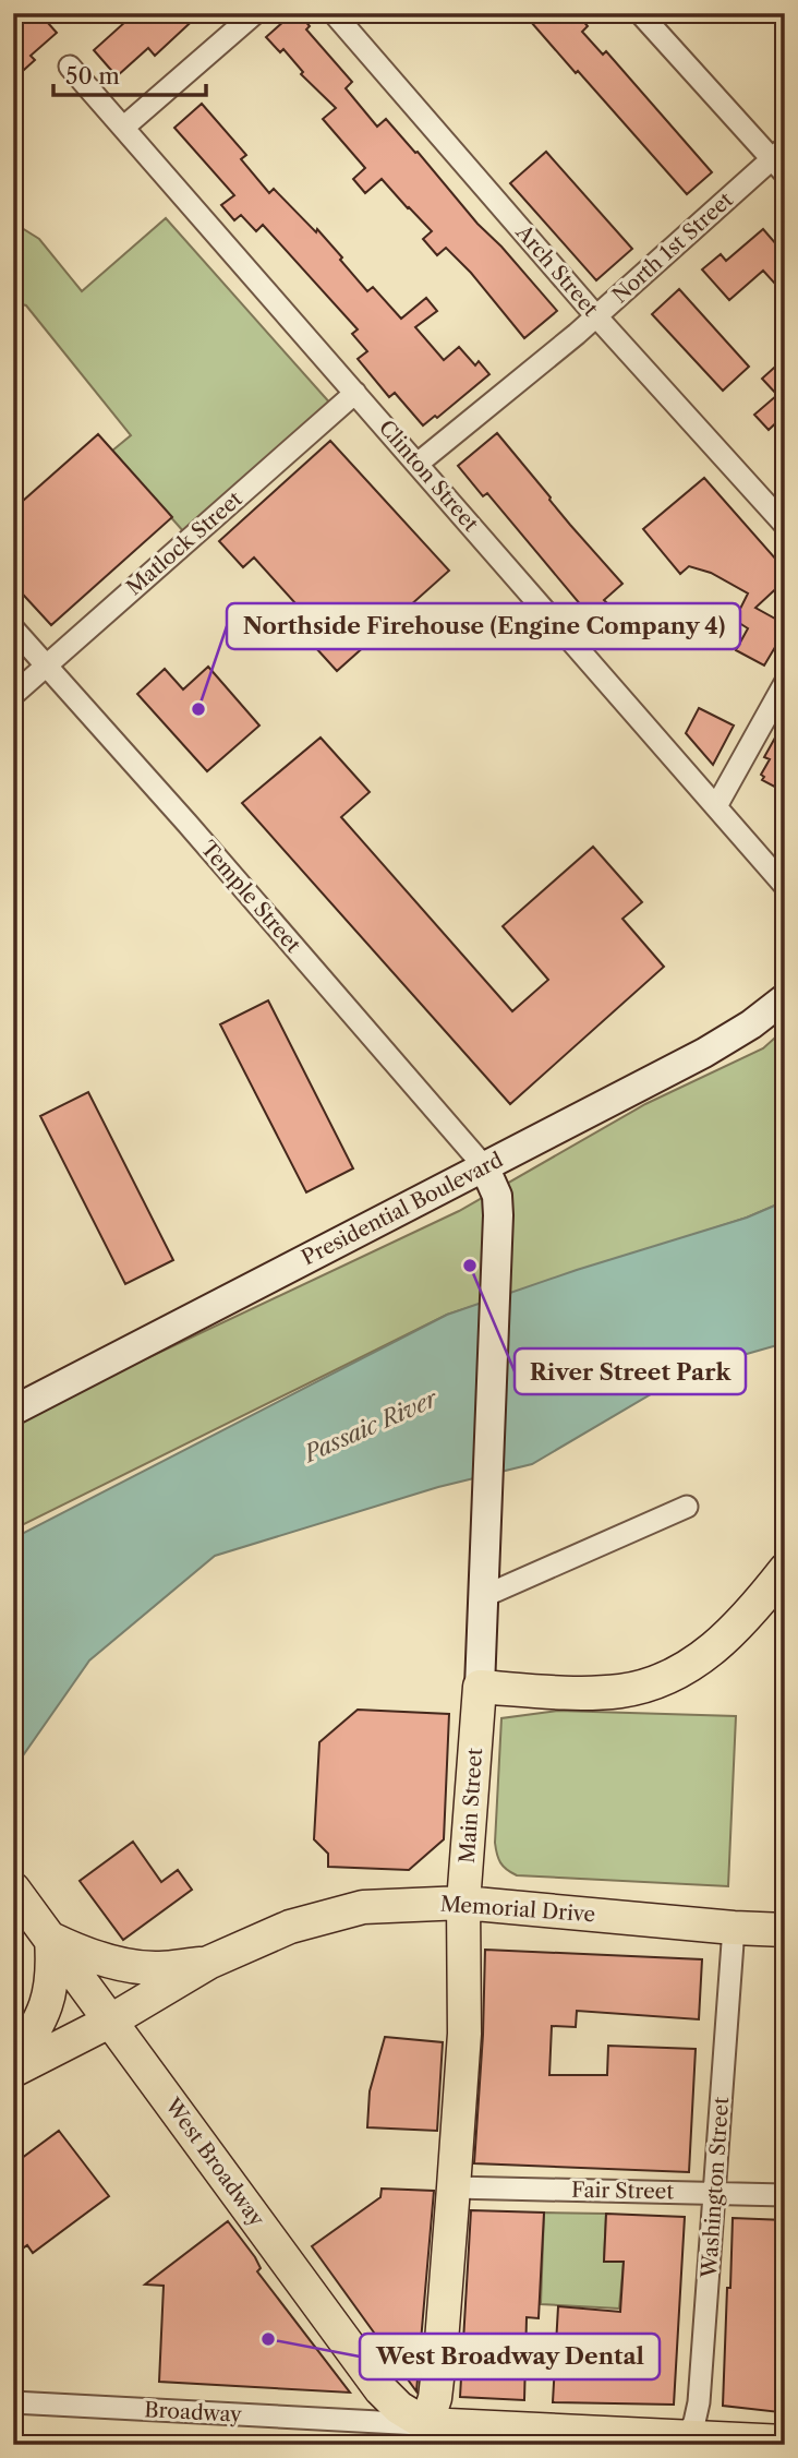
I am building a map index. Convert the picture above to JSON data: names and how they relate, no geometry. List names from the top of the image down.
{
  "streets": {
    "main road": [
      "Main Street",
      "Memorial Drive",
      "West Broadway",
      "Broadway"
    ],
    "street": [
      "North 1st Street",
      "Arch Street",
      "Clinton Street",
      "Matlock Street",
      "Temple Street",
      "Presidential Boulevard",
      "Washington Street",
      "Fair Street"
    ]
  },
  "crossings": [
    ["North 1st Street", "Arch Street"],
    ["North 1st Street", "Clinton Street"],
    ["Clinton Street", "Matlock Street"],
    ["Matlock Street", "Temple Street"],
    ["Temple Street", "Presidential Boulevard"],
    ["Temple Street", "Main Street"],
    ["Presidential Boulevard", "Main Street"],
    ["Main Street", "Memorial Drive"],
    ["Main Street", "West Broadway"],
    ["Main Street", "Fair Street"],
    ["Main Street", "Broadway"],
    ["Memorial Drive", "West Broadway"],
    ["Memorial Drive", "Washington Street"],
    ["West Broadway", "Broadway"],
    ["Washington Street", "Fair Street"],
    ["Washington Street", "Broadway"]
  ],
  "water": ["Passaic River"],
  "places": ["Northside Firehouse (Engine Company 4)", "River Street Park", "West Broadway Dental"],
  "scale_bar": "50 m"
}
